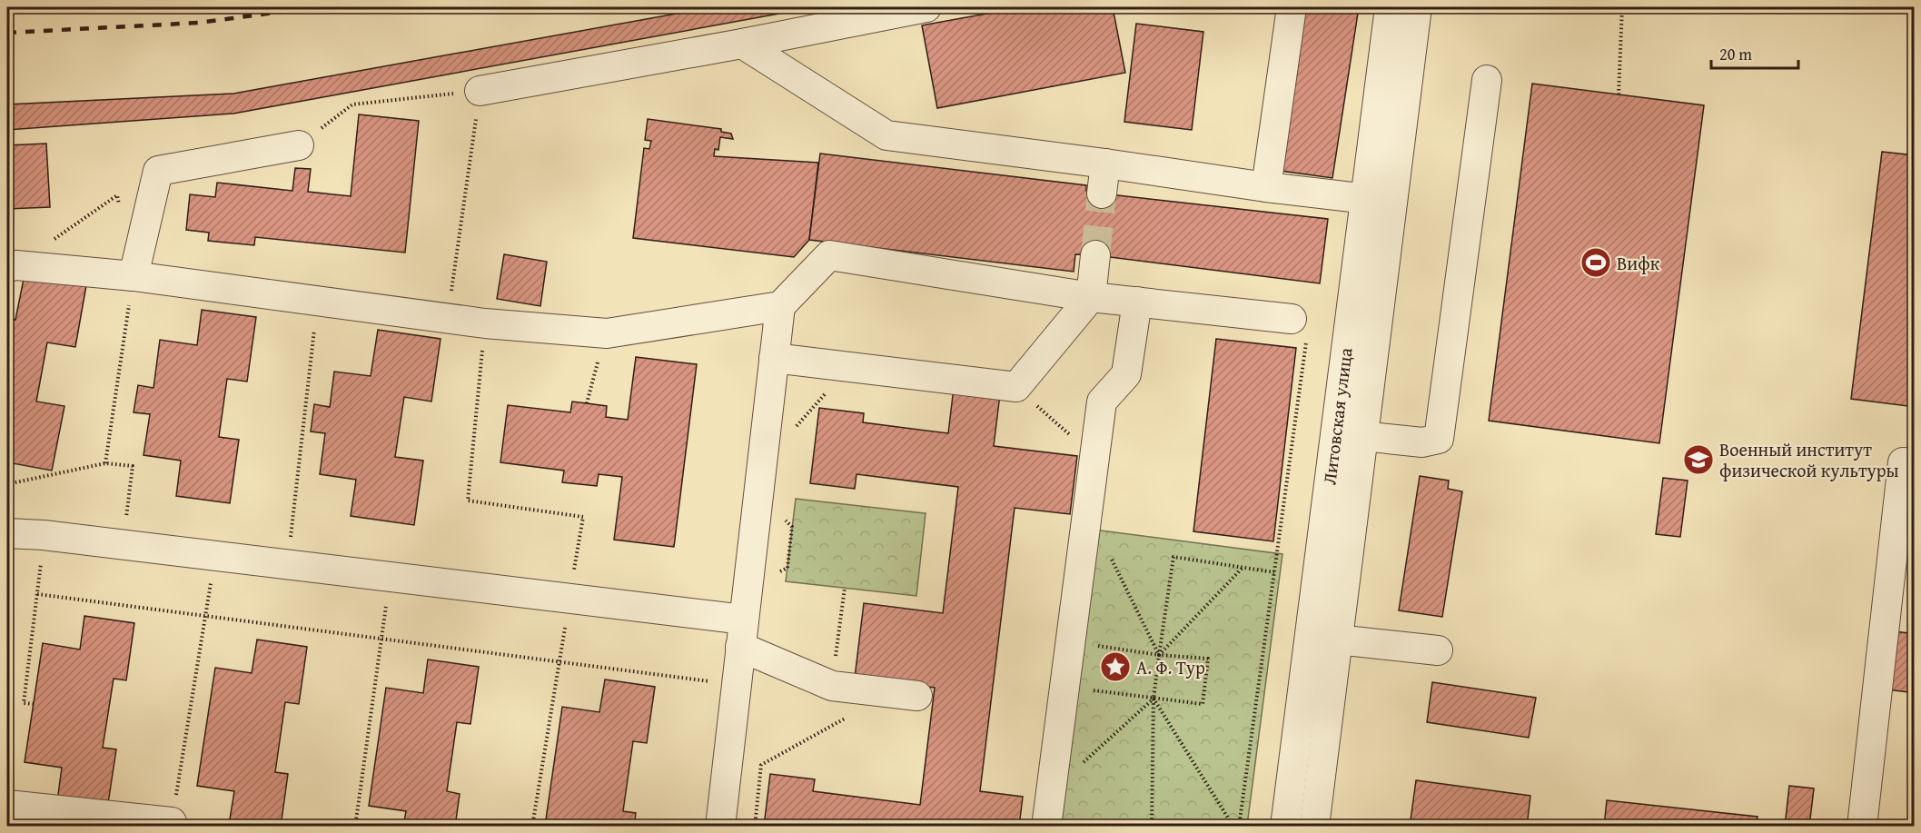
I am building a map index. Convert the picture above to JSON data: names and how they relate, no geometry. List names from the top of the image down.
{
  "streets": {
    "street": ["Литовская улица"]
  },
  "places": {
    "sports": ["Вифк"],
    "school or university": ["Военный институт физической культуры"],
    "place": ["А. Ф. Тур"]
  },
  "scale_bar": "20 m"
}
